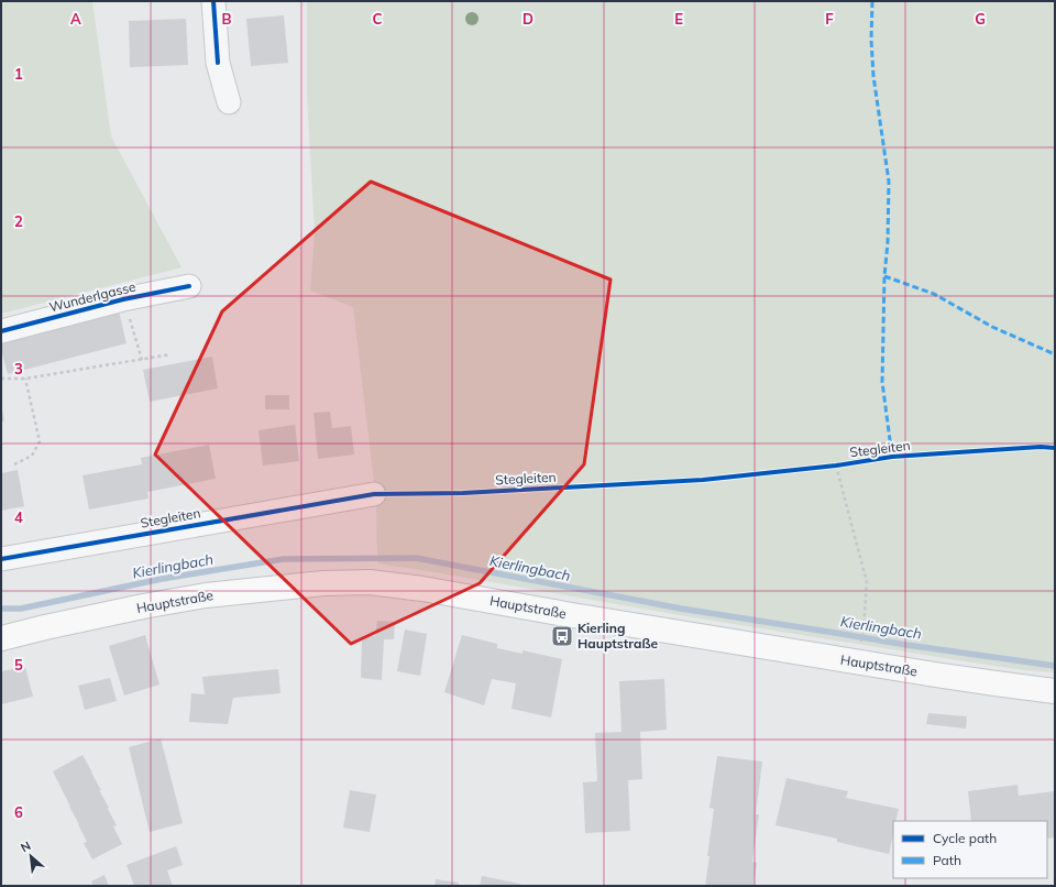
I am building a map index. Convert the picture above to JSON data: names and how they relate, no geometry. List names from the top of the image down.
{
  "streets": {
    "main road": ["Hauptstraße"],
    "street": ["Wunderlgasse", "Stegleiten"]
  },
  "water": ["Kierlingbach"],
  "places": {
    "bus stop": ["Kierling Hauptstraße"]
  },
  "legend": ["Cycle path", "Path"],
  "north": "top left",
  "grid": {
    "columns": [
      "A",
      "B",
      "C",
      "D",
      "E",
      "F",
      "G"
    ],
    "rows": [
      "1",
      "2",
      "3",
      "4",
      "5",
      "6"
    ]
  }
}
